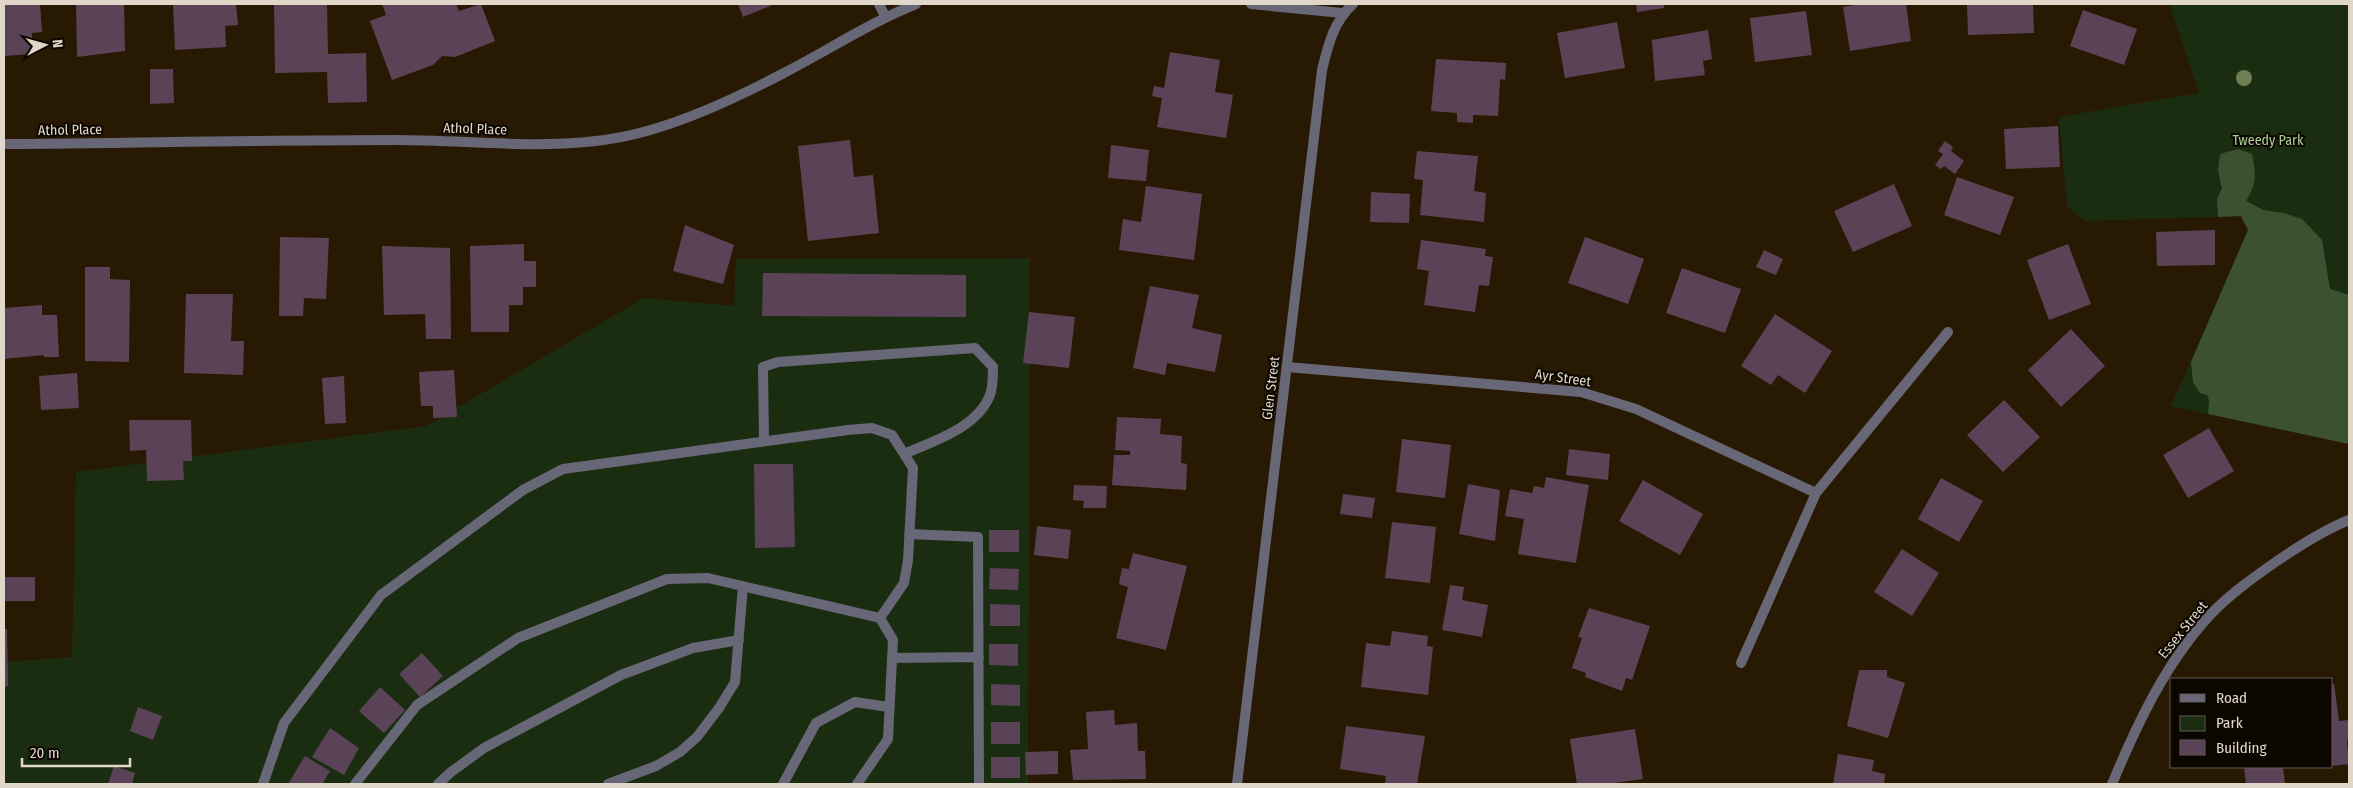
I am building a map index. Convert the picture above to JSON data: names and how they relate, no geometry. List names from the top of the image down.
{
  "streets": {
    "street": [
      "Athol Place",
      "Ayr Street",
      "Glen Street",
      "Essex Street"
    ]
  },
  "crossings": [
    ["Ayr Street", "Glen Street"]
  ],
  "parks": ["Tweedy Park"],
  "legend": ["Road", "Park", "Building"],
  "scale_bar": "20 m",
  "north": "right"
}
